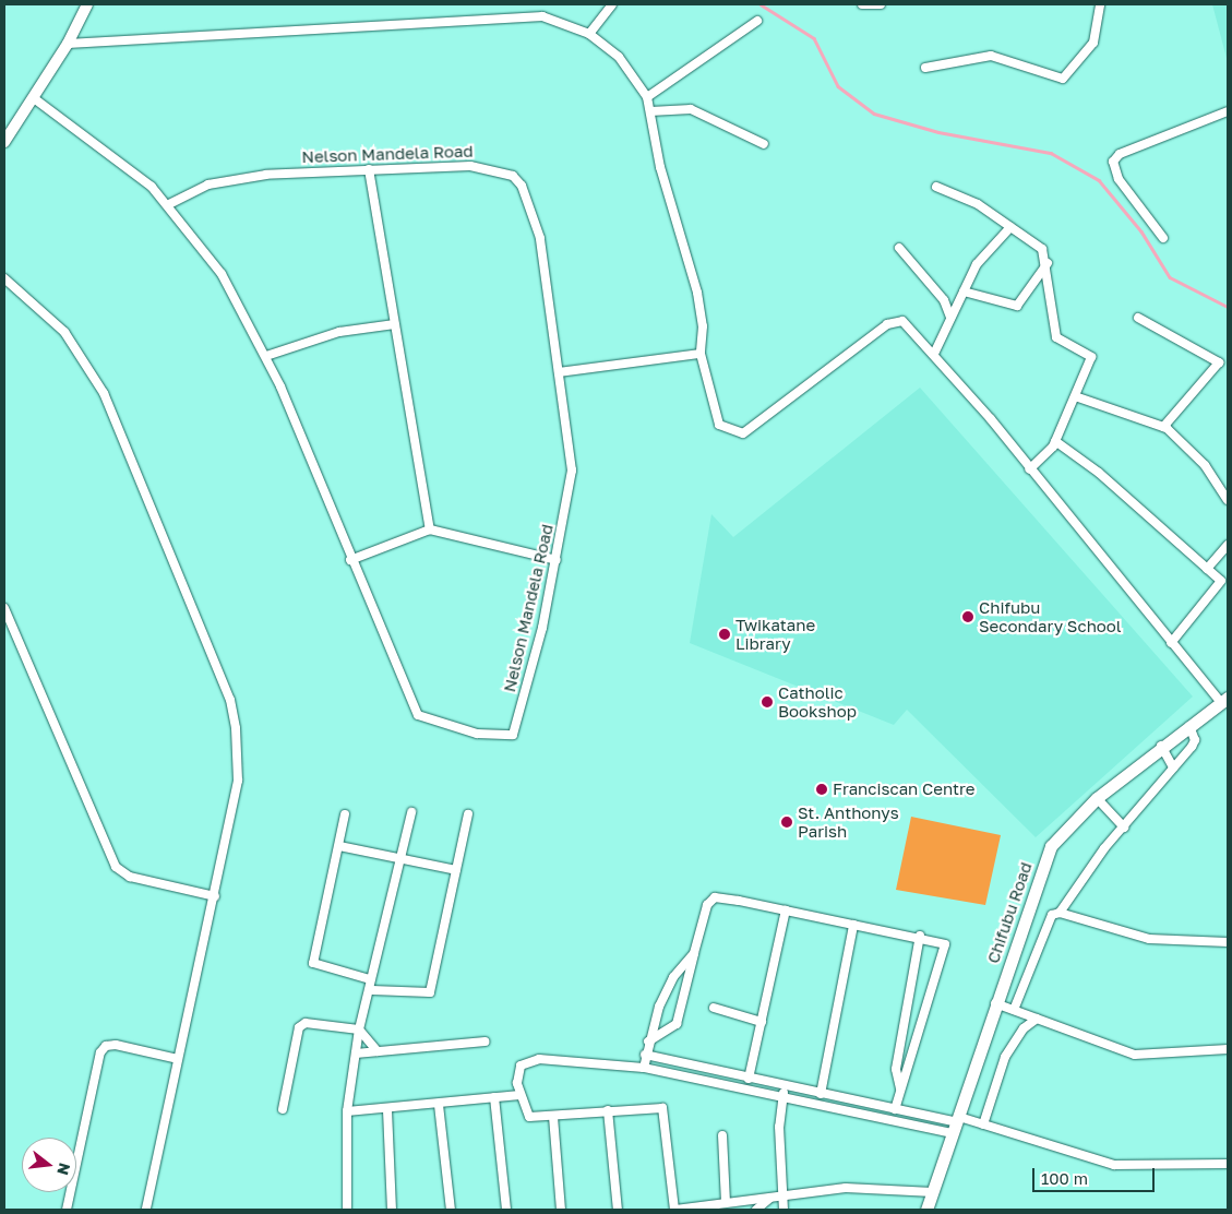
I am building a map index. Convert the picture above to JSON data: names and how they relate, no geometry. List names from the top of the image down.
{
  "streets": {
    "main road": ["Chifubu Road"],
    "street": ["Nelson Mandela Road"]
  },
  "places": [
    "Chifubu Secondary School",
    "Twikatane Library",
    "Catholic Bookshop",
    "Franciscan Centre",
    "St. Anthonys Parish"
  ],
  "scale_bar": "100 m",
  "north": "right"
}
